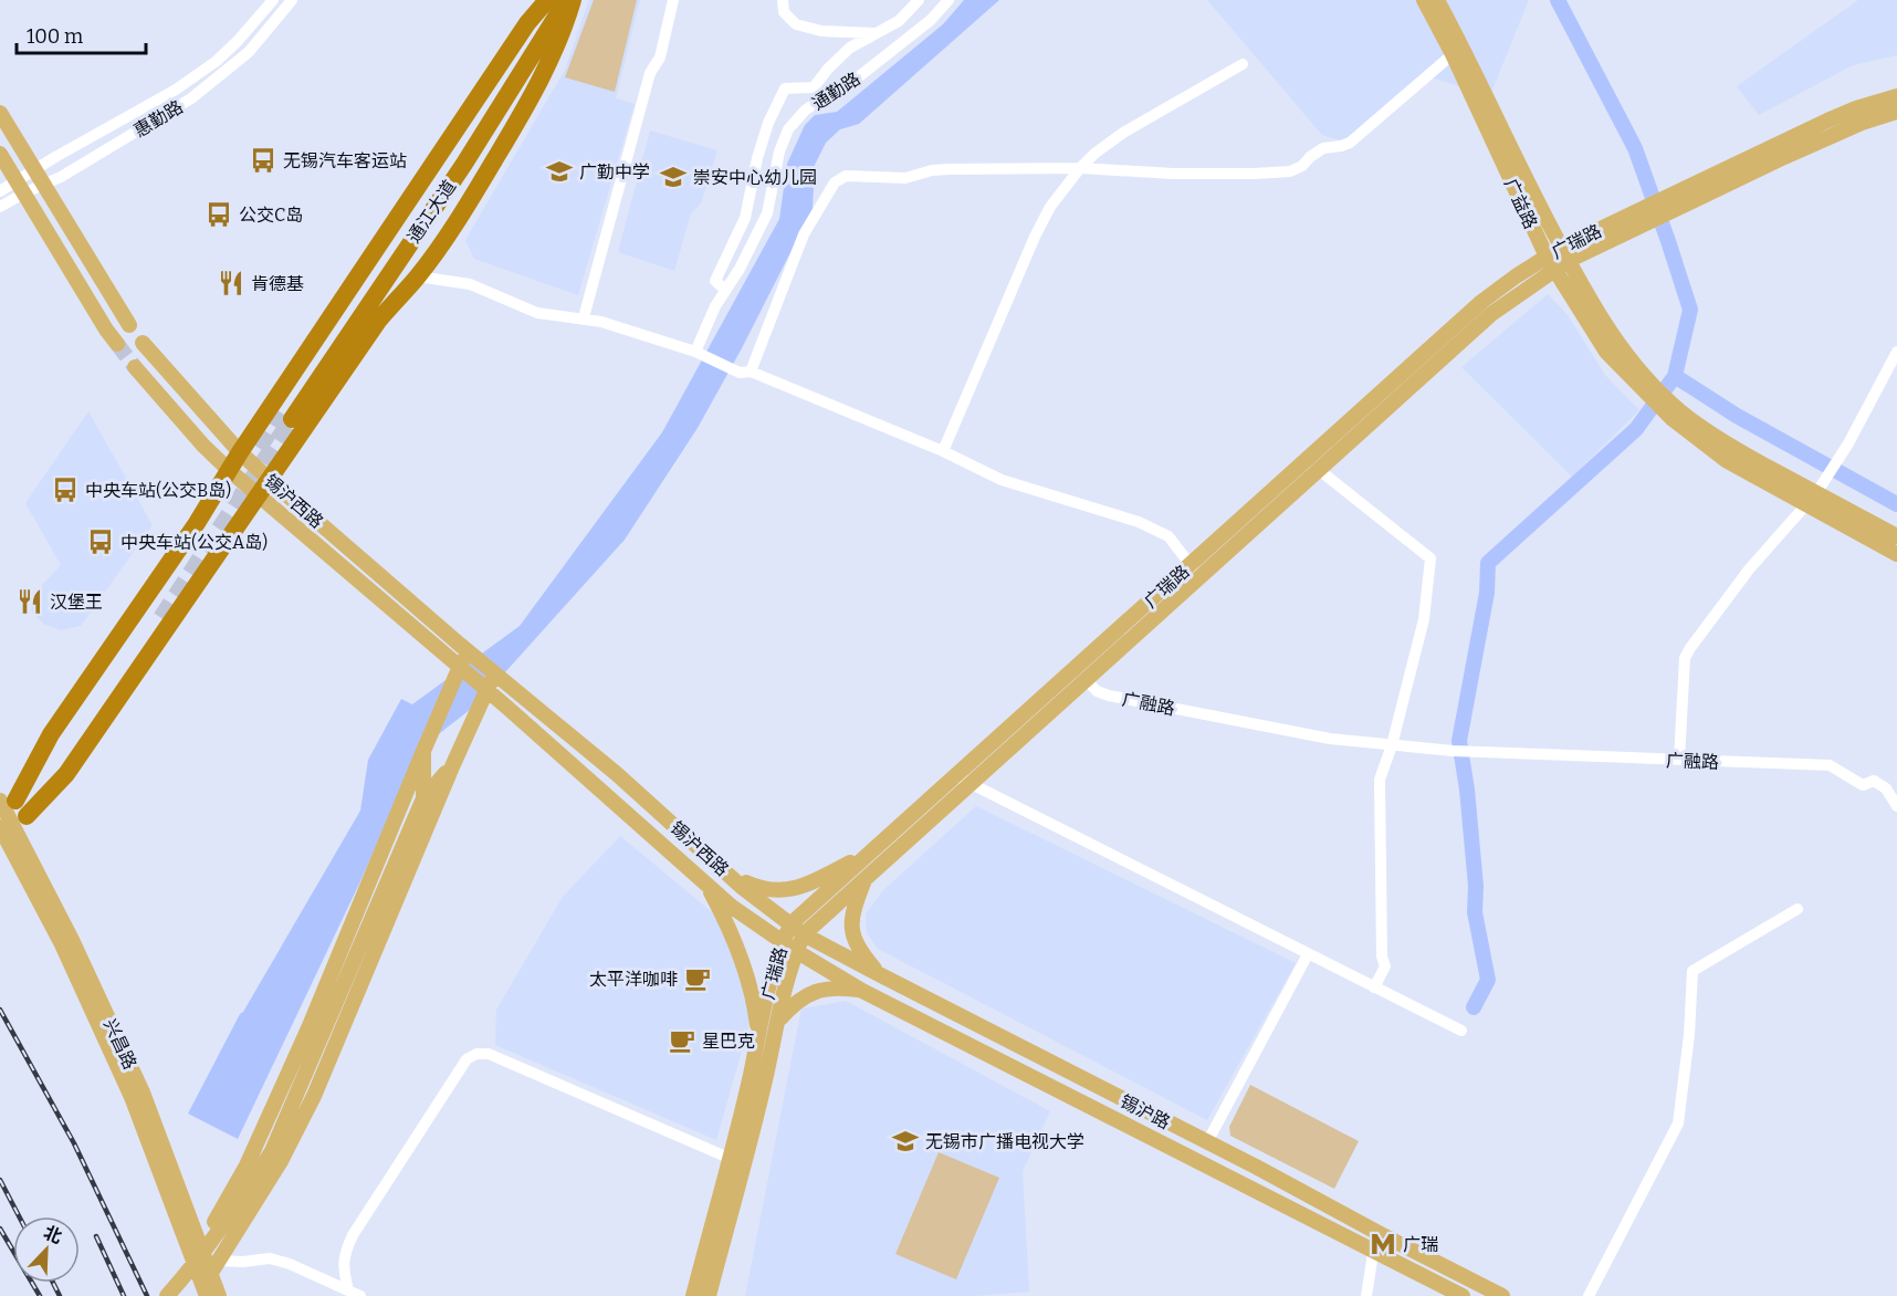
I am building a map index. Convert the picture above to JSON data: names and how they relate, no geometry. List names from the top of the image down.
{
  "streets": {
    "highway": ["通江大道"],
    "main road": [
      "广益路",
      "广瑞路",
      "锡沪西路",
      "兴昌路",
      "锡沪路"
    ],
    "street": ["通勤路", "惠勤路", "广融路"]
  },
  "crossings": [
    ["广益路", "广瑞路"],
    ["广瑞路", "锡沪西路"],
    ["广瑞路", "广融路"],
    ["广瑞路", "锡沪路"],
    ["锡沪西路", "锡沪路"]
  ],
  "places": {
    "bus stop": [
      "无锡汽车客运站",
      "公交C岛",
      "中央车站(公交B岛)",
      "中央车站(公交A岛)"
    ],
    "school or university": ["广勤中学", "崇安中心幼儿园", "无锡市广播电视大学"],
    "restaurant": ["肯德基", "汉堡王"],
    "cafe": ["太平洋咖啡", "星巴克"],
    "metro station": ["广瑞"]
  },
  "scale_bar": "100 m",
  "north": "top right"
}
